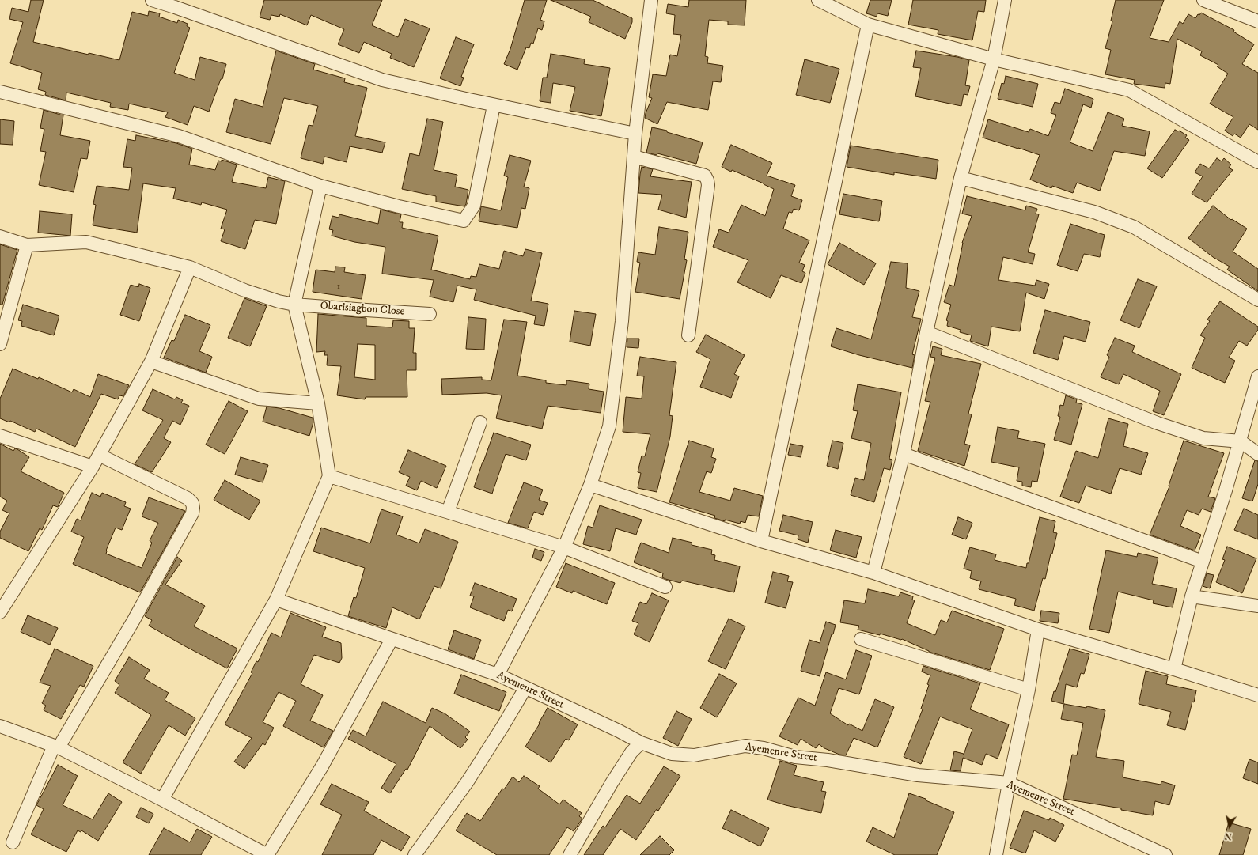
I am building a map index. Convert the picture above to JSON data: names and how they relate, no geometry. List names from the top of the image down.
{
  "streets": {
    "street": ["Obarisiagbon Close", "Ayemenre Street"]
  },
  "house_numbers": ["1"],
  "north": "bottom"
}
